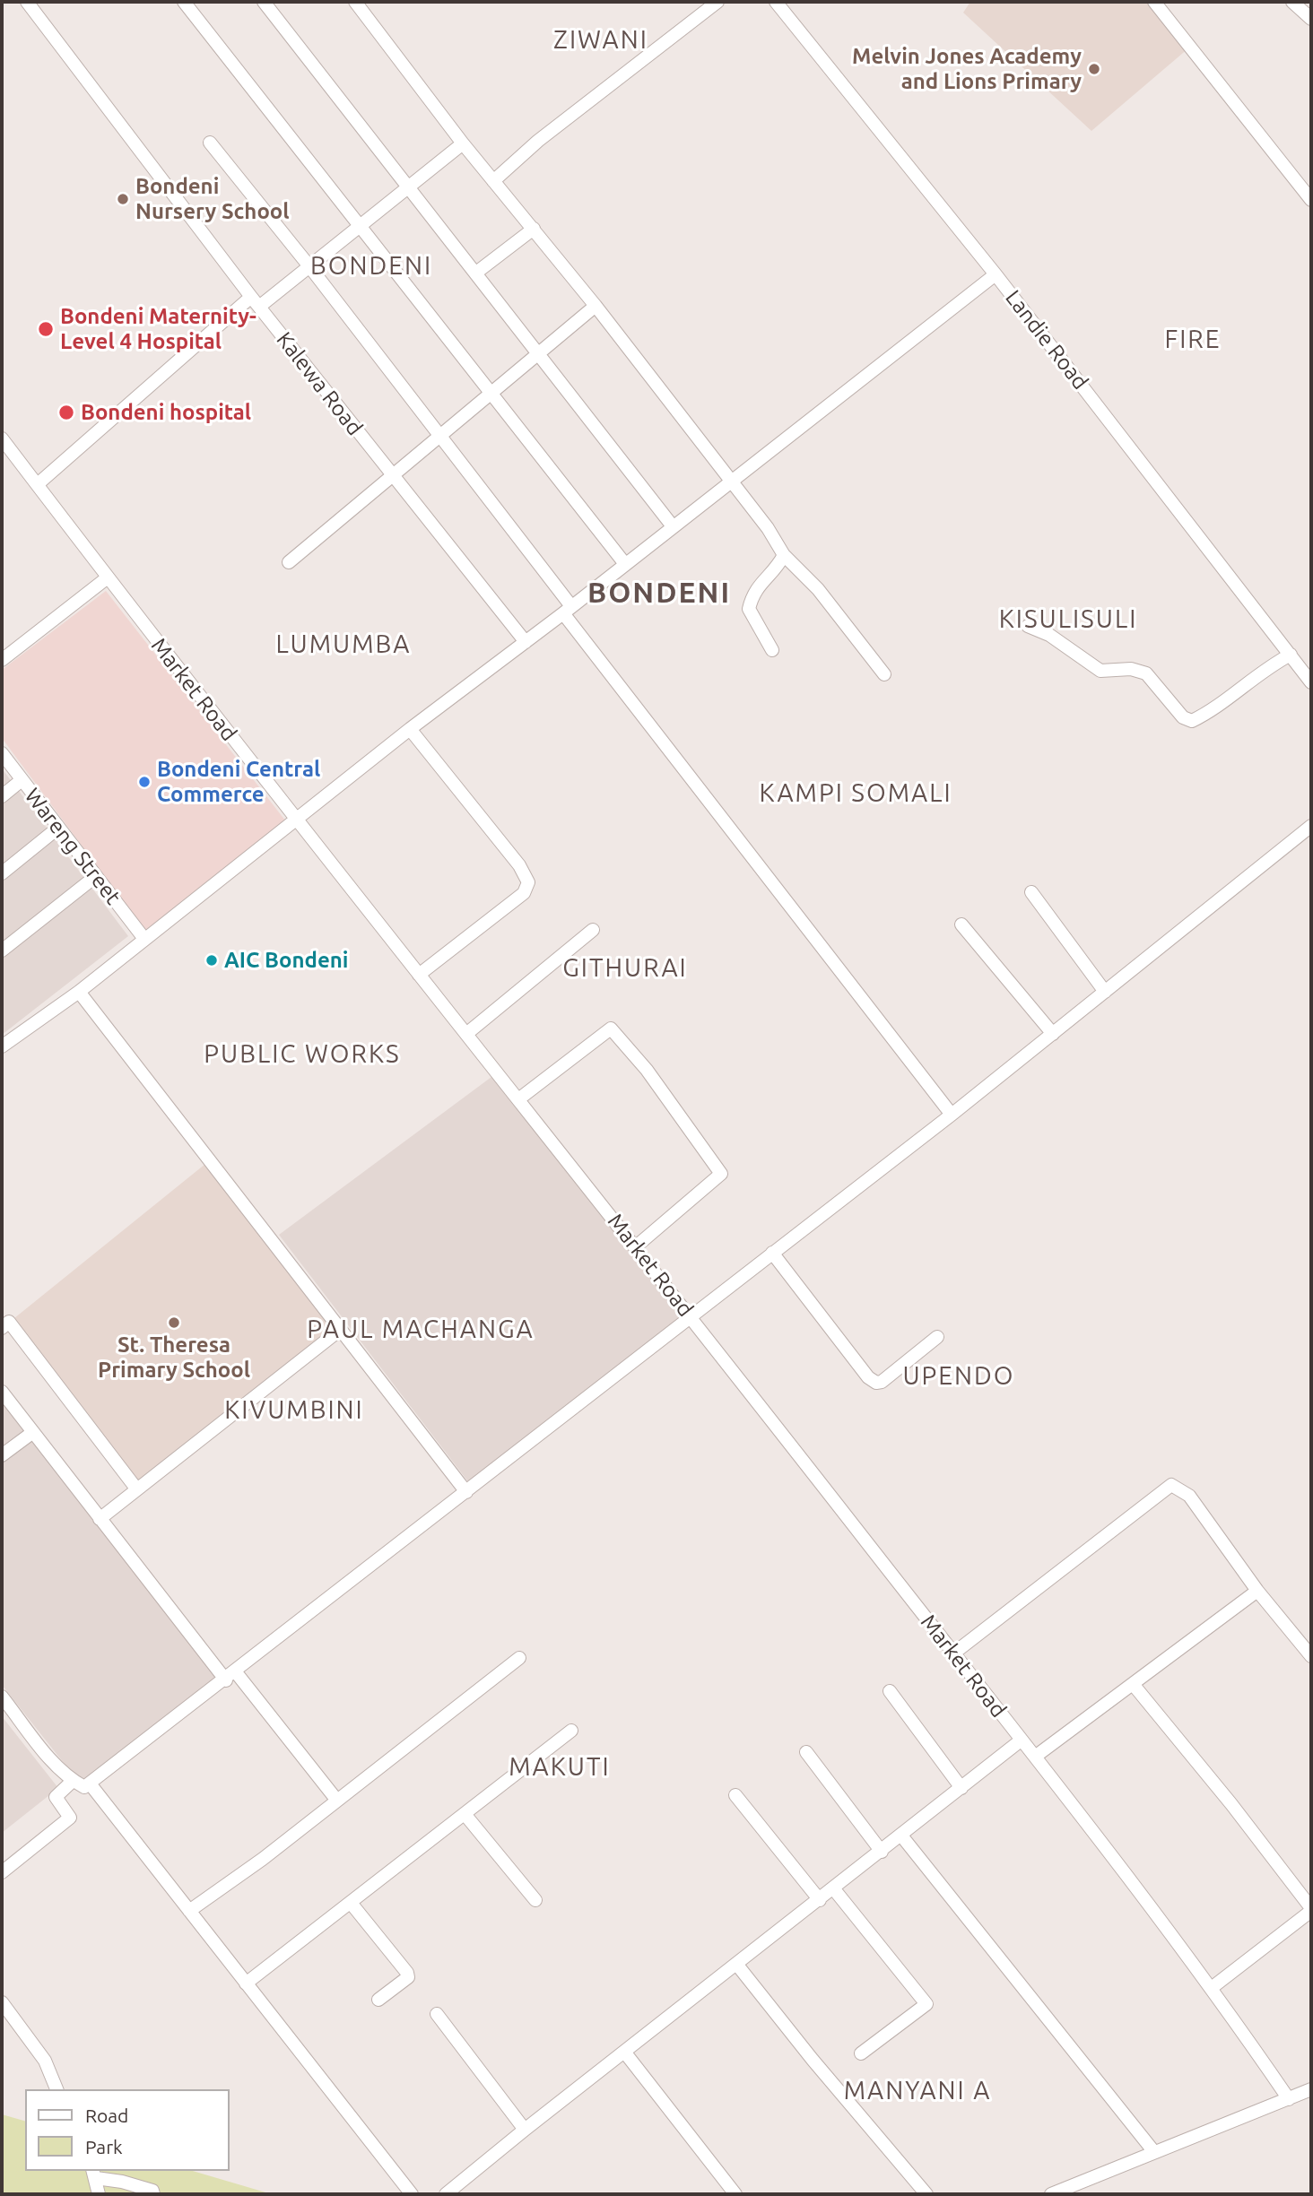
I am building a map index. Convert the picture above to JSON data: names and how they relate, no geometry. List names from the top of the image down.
{
  "streets": {
    "street": [
      "Landie Road",
      "Kalewa Road",
      "Market Road",
      "Wareng Street"
    ]
  },
  "districts": [
    "ZIWANI",
    "BONDENI",
    "FIRE",
    "BONDENI",
    "KISULISULI",
    "LUMUMBA",
    "KAMPI SOMALI",
    "GITHURAI",
    "PUBLIC WORKS",
    "PAUL MACHANGA",
    "UPENDO",
    "KIVUMBINI",
    "MAKUTI",
    "MANYANI A"
  ],
  "places": [
    "Melvin Jones Academy and Lions Primary",
    "Bondeni Nursery School",
    "Bondeni Maternity- Level 4 Hospital",
    "Bondeni hospital",
    "Bondeni Central Commerce",
    "AIC Bondeni",
    "St. Theresa Primary School"
  ],
  "legend": ["Road", "Park"]
}
